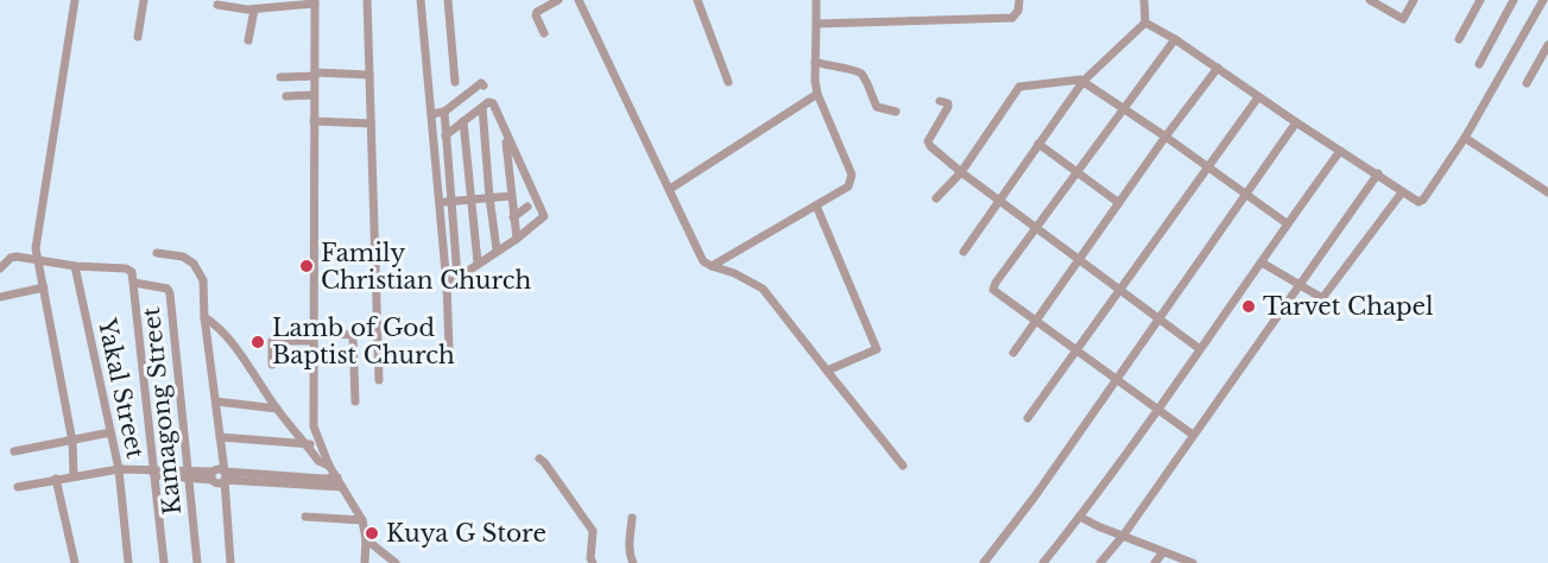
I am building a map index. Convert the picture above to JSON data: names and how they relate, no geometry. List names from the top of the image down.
{
  "streets": {
    "street": ["Yakal Street", "Kamagong Street"]
  },
  "places": [
    "Family Christian Church",
    "Tarvet Chapel",
    "Lamb of God Baptist Church",
    "Kuya G Store"
  ]
}
